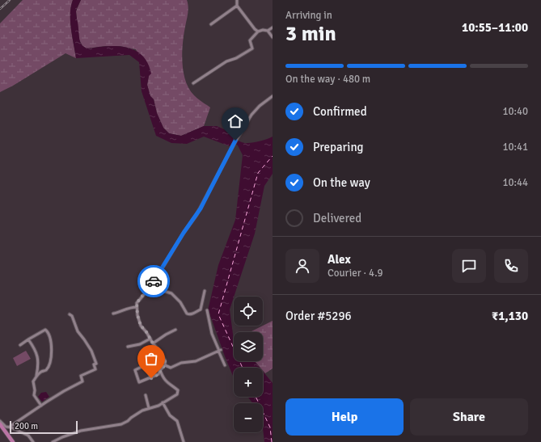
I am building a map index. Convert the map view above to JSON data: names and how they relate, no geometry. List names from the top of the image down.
{
  "scale_bar": "200 m",
  "page": {
    "heading": ["3 min", "Arriving in", "10:55–11:00"],
    "panel": [
      "Alex",
      "Courier · 4.9",
      "Order #5296",
      "₹1,130"
    ],
    "bar": "On the way · 480 m",
    "list": [
      ["Confirmed", "10:40"],
      ["Preparing", "10:41"],
      ["On the way", "10:44"],
      "Delivered"
    ],
    "map_buttons": ["+", "−"],
    "buttons": ["Help", "Share"],
    "scale": "200 m"
  }
}
